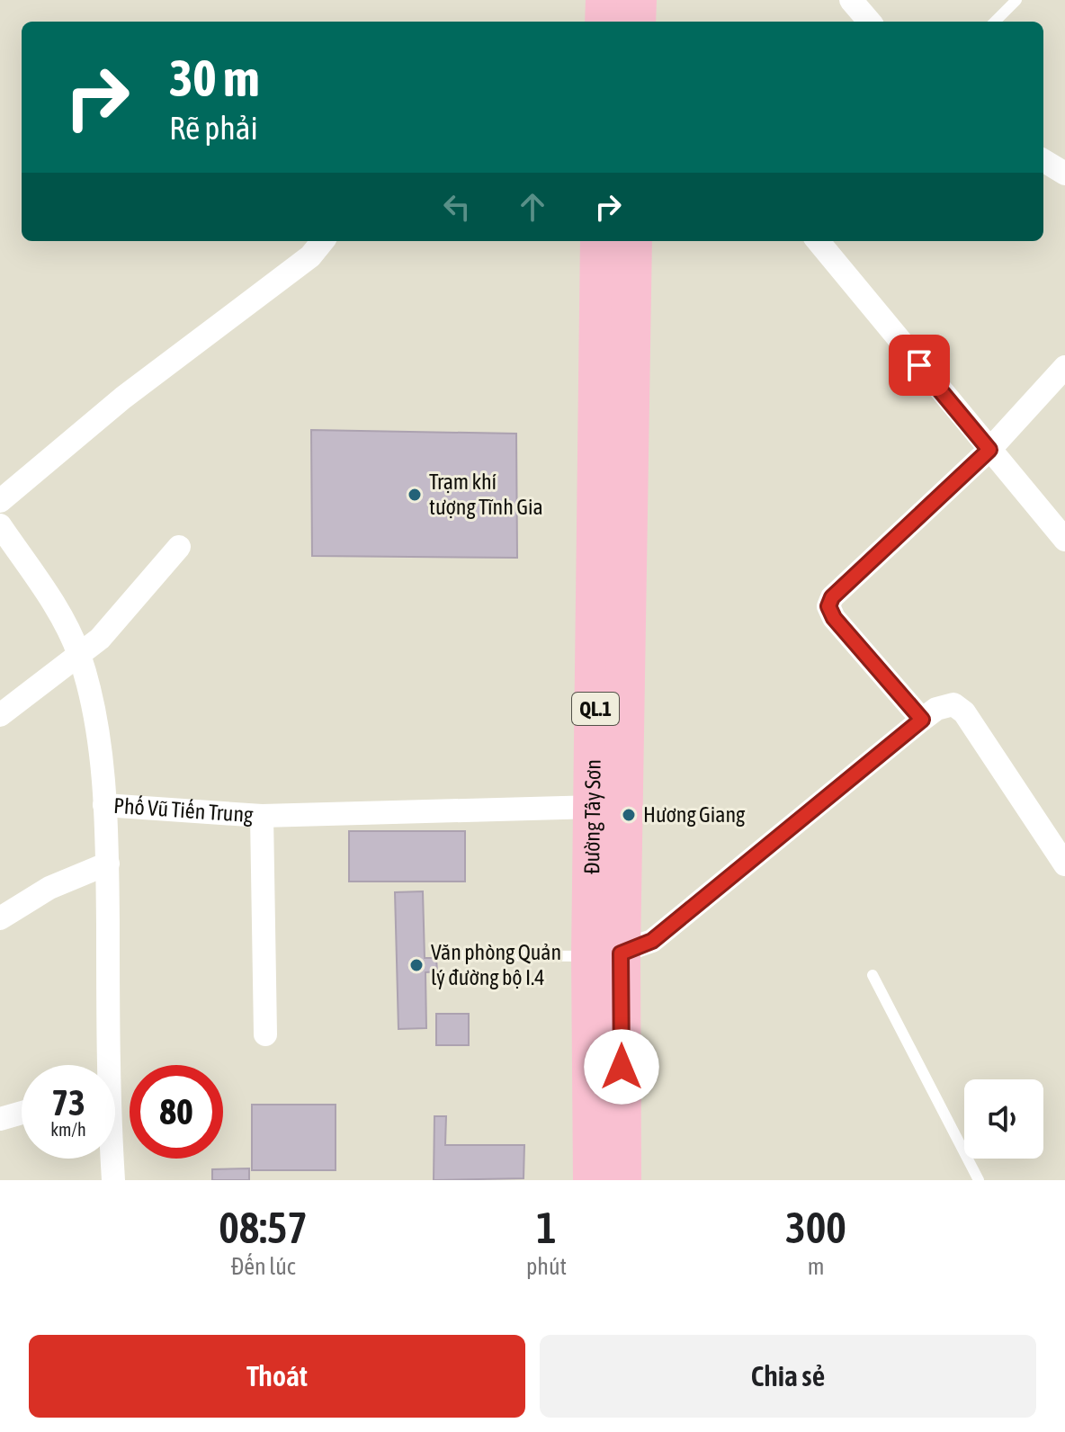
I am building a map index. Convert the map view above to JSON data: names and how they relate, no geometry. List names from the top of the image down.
{
  "streets": {
    "highway": ["QL.1", "Đường Tây Sơn"],
    "street": ["Phố Vũ Tiến Trung"]
  },
  "crossings": [
    ["Phố Vũ Tiến Trung", "Đường Tây Sơn"]
  ],
  "places": ["Trạm khí tượng Tĩnh Gia", "Hương Giang", "Văn phòng Quản lý đường bộ I.4"],
  "page": {
    "turn": ["30 m", "Rẽ phải"],
    "speed": "73 km/h",
    "limit": "80",
    "eta": [
      "08:57",
      "Đến lúc",
      "1",
      "phút",
      "300",
      "m"
    ],
    "buttons": ["Thoát", "Chia sẻ"]
  }
}
